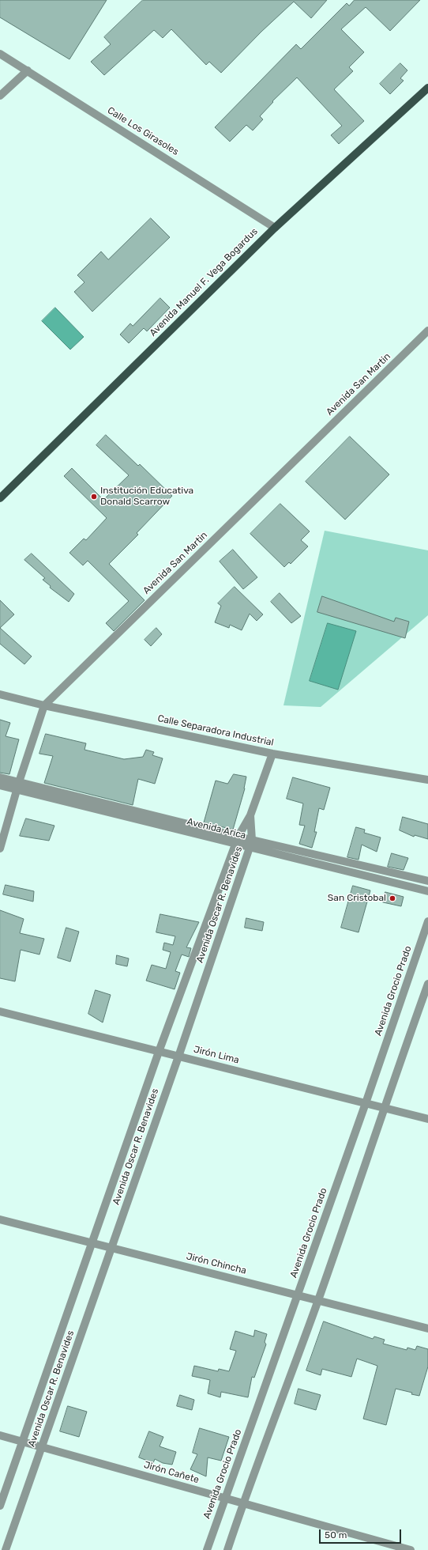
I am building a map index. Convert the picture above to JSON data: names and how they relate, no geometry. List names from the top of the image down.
{
  "streets": {
    "main road": ["Avenida Manuel F. Vega Bogardus"],
    "street": [
      "Calle Los Girasoles",
      "Avenida San Martin",
      "Calle Separadora Industrial",
      "Avenida Arica",
      "Avenida Oscar R. Benavides",
      "Avenida Grocio Prado",
      "Jirón Lima",
      "Jirón Chincha",
      "Jirón Cañete"
    ]
  },
  "crossings": [
    ["Calle Los Girasoles", "Avenida Manuel F. Vega Bogardus"],
    ["Avenida San Martin", "Calle Separadora Industrial"],
    ["Avenida San Martin", "Avenida Arica"],
    ["Avenida Arica", "Avenida Oscar R. Benavides"],
    ["Avenida Oscar R. Benavides", "Jirón Lima"],
    ["Avenida Oscar R. Benavides", "Jirón Chincha"],
    ["Avenida Oscar R. Benavides", "Jirón Cañete"],
    ["Avenida Grocio Prado", "Jirón Lima"],
    ["Avenida Grocio Prado", "Jirón Chincha"],
    ["Avenida Grocio Prado", "Jirón Cañete"]
  ],
  "places": ["Institución Educativa Donald Scarrow", "San Cristobal"],
  "scale_bar": "50 m"
}
